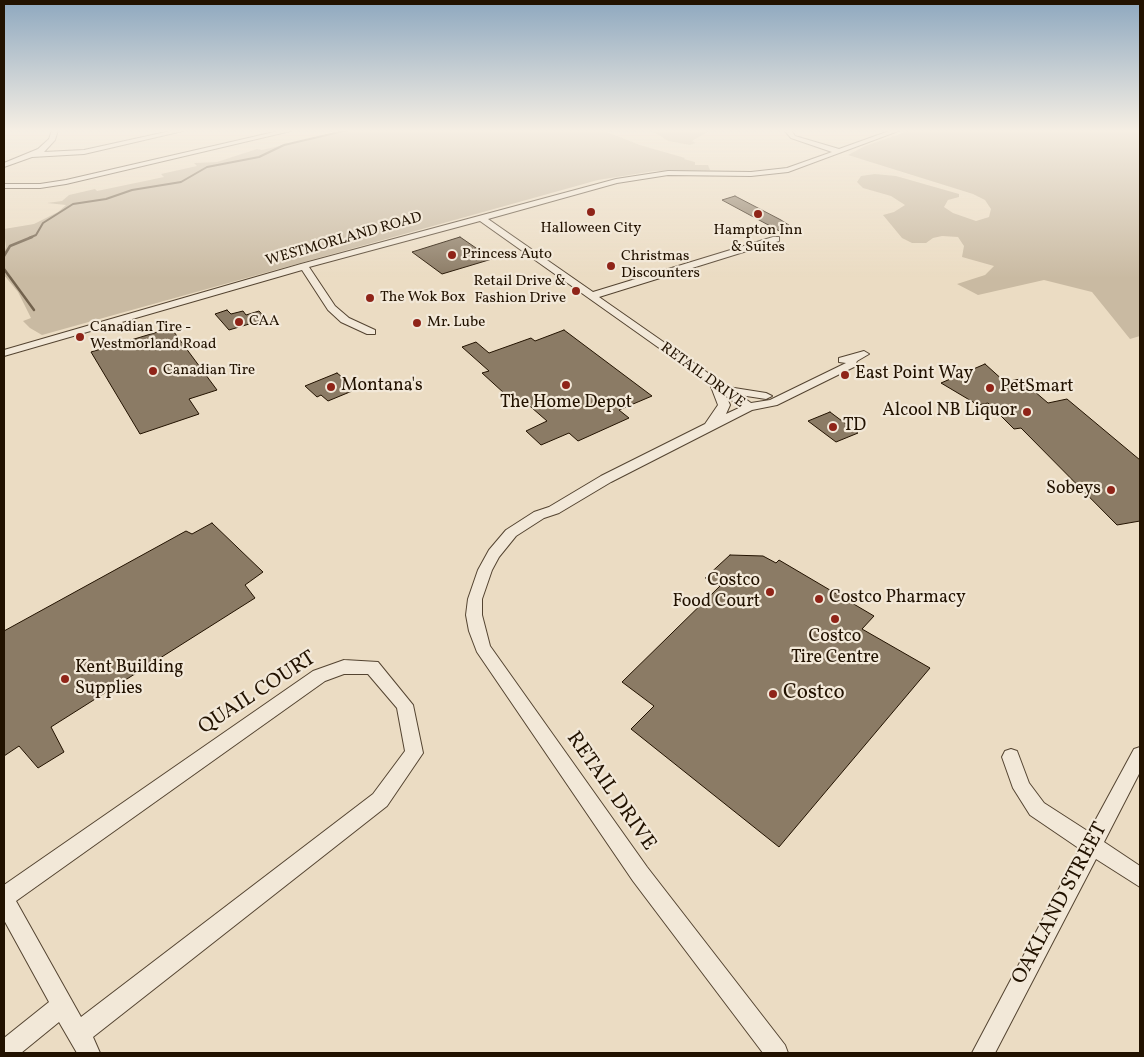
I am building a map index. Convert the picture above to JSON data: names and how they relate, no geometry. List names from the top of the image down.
{
  "streets": {
    "street": [
      "WESTMORLAND ROAD",
      "RETAIL DRIVE",
      "QUAIL COURT",
      "OAKLAND STREET"
    ]
  },
  "crossings": [
    ["WESTMORLAND ROAD", "RETAIL DRIVE"]
  ],
  "places": [
    "Halloween City",
    "Hampton Inn & Suites",
    "Princess Auto",
    "Christmas Discounters",
    "Retail Drive & Fashion Drive",
    "The Wok Box",
    "CAA",
    "Mr. Lube",
    "Canadian Tire - Westmorland Road",
    "Canadian Tire",
    "East Point Way",
    "The Home Depot",
    "Montana's",
    "PetSmart",
    "Alcool NB Liquor",
    "TD",
    "Sobeys",
    "Costco Food Court",
    "Costco Pharmacy",
    "Costco Tire Centre",
    "Kent Building Supplies",
    "Costco"
  ]
}
